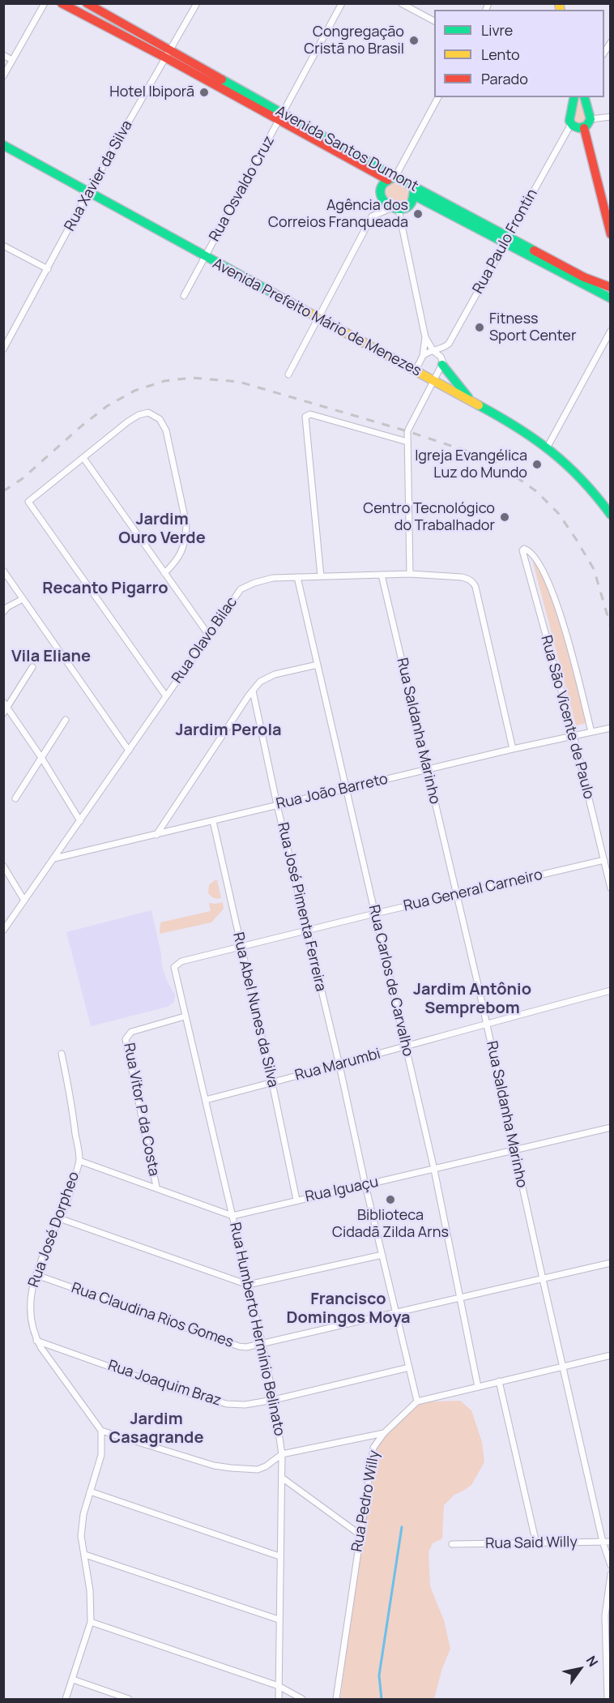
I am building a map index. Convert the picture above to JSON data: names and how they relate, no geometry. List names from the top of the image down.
{
  "streets": {
    "main road": ["Avenida Santos Dumont", "Avenida Prefeito Mário de Menezes"],
    "street": [
      "Rua Xavier da Silva",
      "Rua Osvaldo Cruz",
      "Rua Paulo Frontin",
      "Rua Olavo Bilac",
      "Rua São Vicente de Paulo",
      "Rua Saldanha Marinho",
      "Rua João Barreto",
      "Rua General Carneiro",
      "Rua José Pimenta Ferreira",
      "Rua Carlos de Carvalho",
      "Rua Abel Nunes da Silva",
      "Rua Marumbi",
      "Rua Vitor P da Costa",
      "Rua Iguaçu",
      "Rua José Dorpheo",
      "Rua Claudina Rios Gomes",
      "Rua Humberto Hermínio Belinato",
      "Rua Joaquim Braz",
      "Rua Pedro Willy",
      "Rua Said Willy"
    ]
  },
  "crossings": [
    ["Avenida Santos Dumont", "Rua Xavier da Silva"],
    ["Avenida Santos Dumont", "Rua Osvaldo Cruz"],
    ["Avenida Santos Dumont", "Rua Paulo Frontin"],
    ["Rua Xavier da Silva", "Avenida Prefeito Mário de Menezes"],
    ["Rua Osvaldo Cruz", "Avenida Prefeito Mário de Menezes"],
    ["Rua Paulo Frontin", "Avenida Prefeito Mário de Menezes"],
    ["Rua Olavo Bilac", "Rua Saldanha Marinho"],
    ["Rua Olavo Bilac", "Rua João Barreto"],
    ["Rua Olavo Bilac", "Rua Carlos de Carvalho"],
    ["Rua São Vicente de Paulo", "Rua João Barreto"],
    ["Rua São Vicente de Paulo", "Rua General Carneiro"],
    ["Rua Saldanha Marinho", "Rua João Barreto"],
    ["Rua Saldanha Marinho", "Rua General Carneiro"],
    ["Rua Saldanha Marinho", "Rua Marumbi"],
    ["Rua Saldanha Marinho", "Rua Iguaçu"],
    ["Rua Saldanha Marinho", "Rua Claudina Rios Gomes"],
    ["Rua Saldanha Marinho", "Rua Said Willy"],
    ["Rua João Barreto", "Rua José Pimenta Ferreira"],
    ["Rua João Barreto", "Rua Carlos de Carvalho"],
    ["Rua João Barreto", "Rua Abel Nunes da Silva"],
    ["Rua General Carneiro", "Rua José Pimenta Ferreira"],
    ["Rua General Carneiro", "Rua Carlos de Carvalho"],
    ["Rua General Carneiro", "Rua Abel Nunes da Silva"],
    ["Rua General Carneiro", "Rua Humberto Hermínio Belinato"],
    ["Rua José Pimenta Ferreira", "Rua Marumbi"],
    ["Rua José Pimenta Ferreira", "Rua Iguaçu"],
    ["Rua José Pimenta Ferreira", "Rua Claudina Rios Gomes"],
    ["Rua José Pimenta Ferreira", "Rua Joaquim Braz"],
    ["Rua José Pimenta Ferreira", "Rua Pedro Willy"],
    ["Rua Carlos de Carvalho", "Rua Marumbi"],
    ["Rua Carlos de Carvalho", "Rua Iguaçu"],
    ["Rua Carlos de Carvalho", "Rua Claudina Rios Gomes"],
    ["Rua Abel Nunes da Silva", "Rua Marumbi"],
    ["Rua Abel Nunes da Silva", "Rua Iguaçu"],
    ["Rua Marumbi", "Rua Humberto Hermínio Belinato"],
    ["Rua Vitor P da Costa", "Rua Humberto Hermínio Belinato"],
    ["Rua Iguaçu", "Rua Humberto Hermínio Belinato"],
    ["Rua José Dorpheo", "Rua Claudina Rios Gomes"],
    ["Rua José Dorpheo", "Rua Joaquim Braz"],
    ["Rua Claudina Rios Gomes", "Rua Humberto Hermínio Belinato"],
    ["Rua Humberto Hermínio Belinato", "Rua Joaquim Braz"]
  ],
  "districts": [
    "Jardim Ouro Verde",
    "Recanto Pigarro",
    "Vila Eliane",
    "Jardim Perola",
    "Jardim Antônio Semprebom",
    "Francisco Domingos Moya",
    "Jardim Casagrande"
  ],
  "places": [
    "Congregação Cristã no Brasil",
    "Hotel Ibiporã",
    "Agência dos Correios Franqueada",
    "Fitness Sport Center",
    "Igreja Evangélica Luz do Mundo",
    "Centro Tecnológico do Trabalhador",
    "Biblioteca Cidadã Zilda Arns"
  ],
  "legend": ["Livre", "Lento", "Parado"],
  "north": "top right"
}
